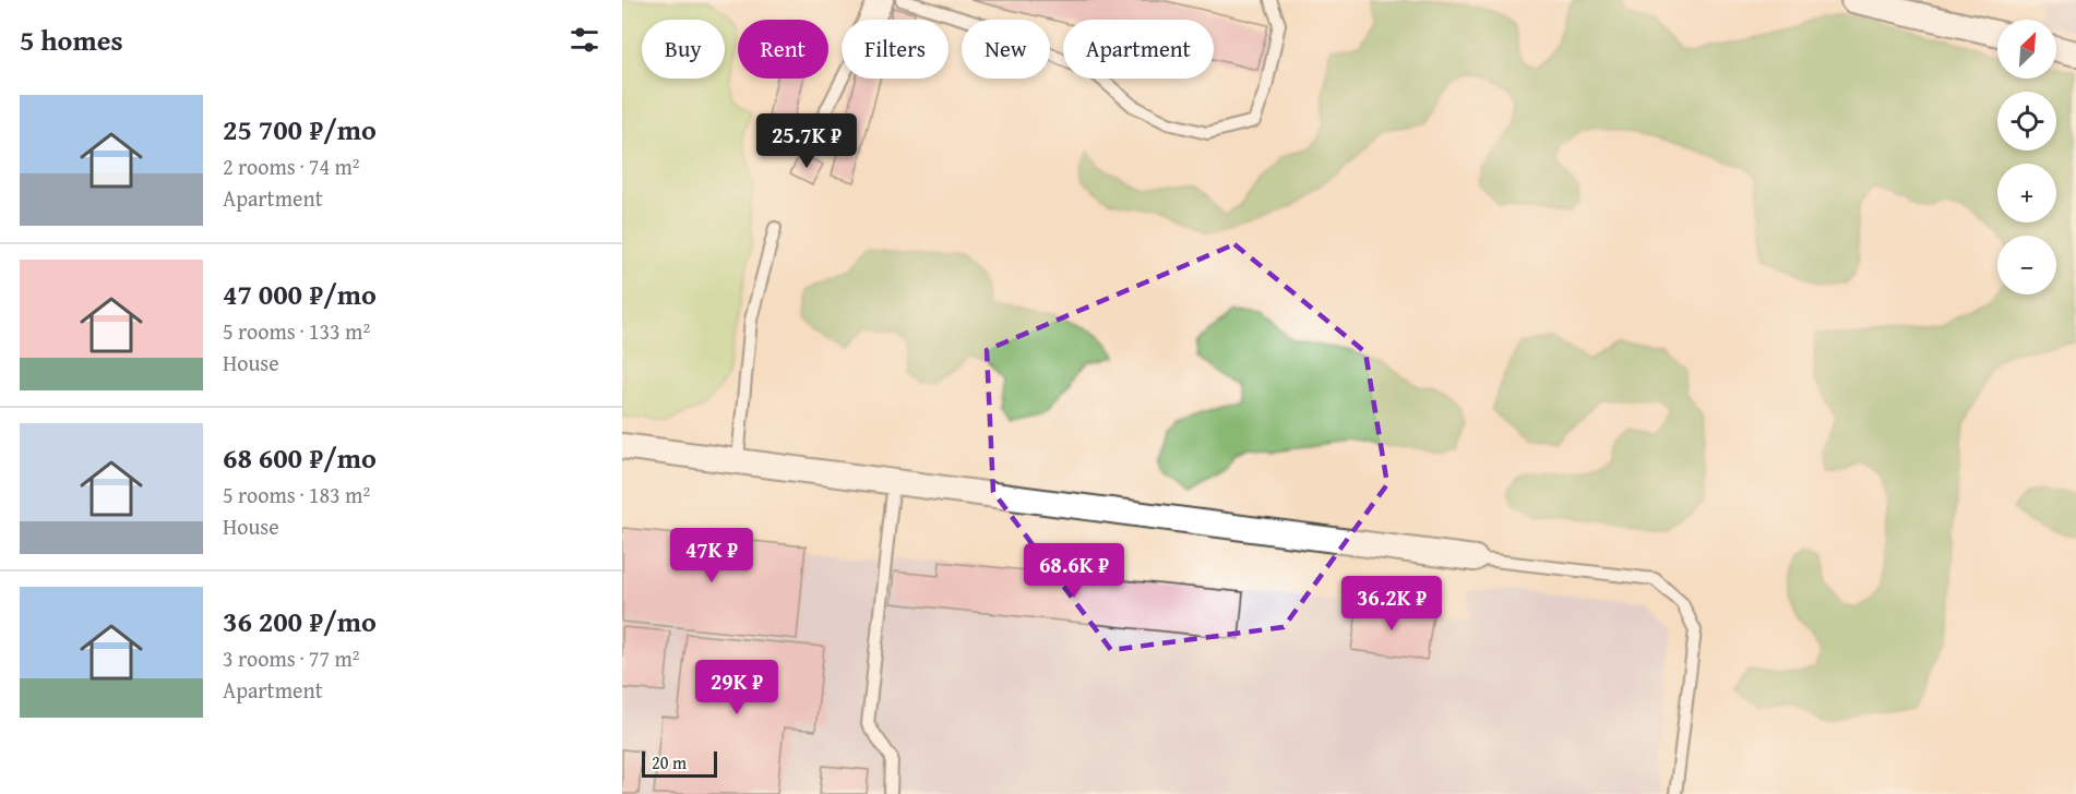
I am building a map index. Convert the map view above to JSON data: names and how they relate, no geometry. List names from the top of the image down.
{
  "scale_bar": "20 m",
  "north": "top right",
  "page": {
    "heading": "5 homes",
    "map_buttons": ["+", "−"],
    "chip": [
      "Buy",
      "Rent",
      "Filters",
      "New",
      "Apartment"
    ],
    "list": [
      {
        "name": "25 700 ₽/mo",
        "note": "2 rooms · 74 m² · Apartment"
      },
      {
        "name": "47 000 ₽/mo",
        "note": "5 rooms · 133 m² · House"
      },
      {
        "name": "68 600 ₽/mo",
        "note": "5 rooms · 183 m² · House"
      },
      {
        "name": "36 200 ₽/mo",
        "note": "3 rooms · 77 m² · Apartment"
      }
    ],
    "price": [
      "25.7K ₽",
      "47K ₽",
      "68.6K ₽",
      "36.2K ₽",
      "29K ₽"
    ],
    "scale": "20 m"
  }
}
